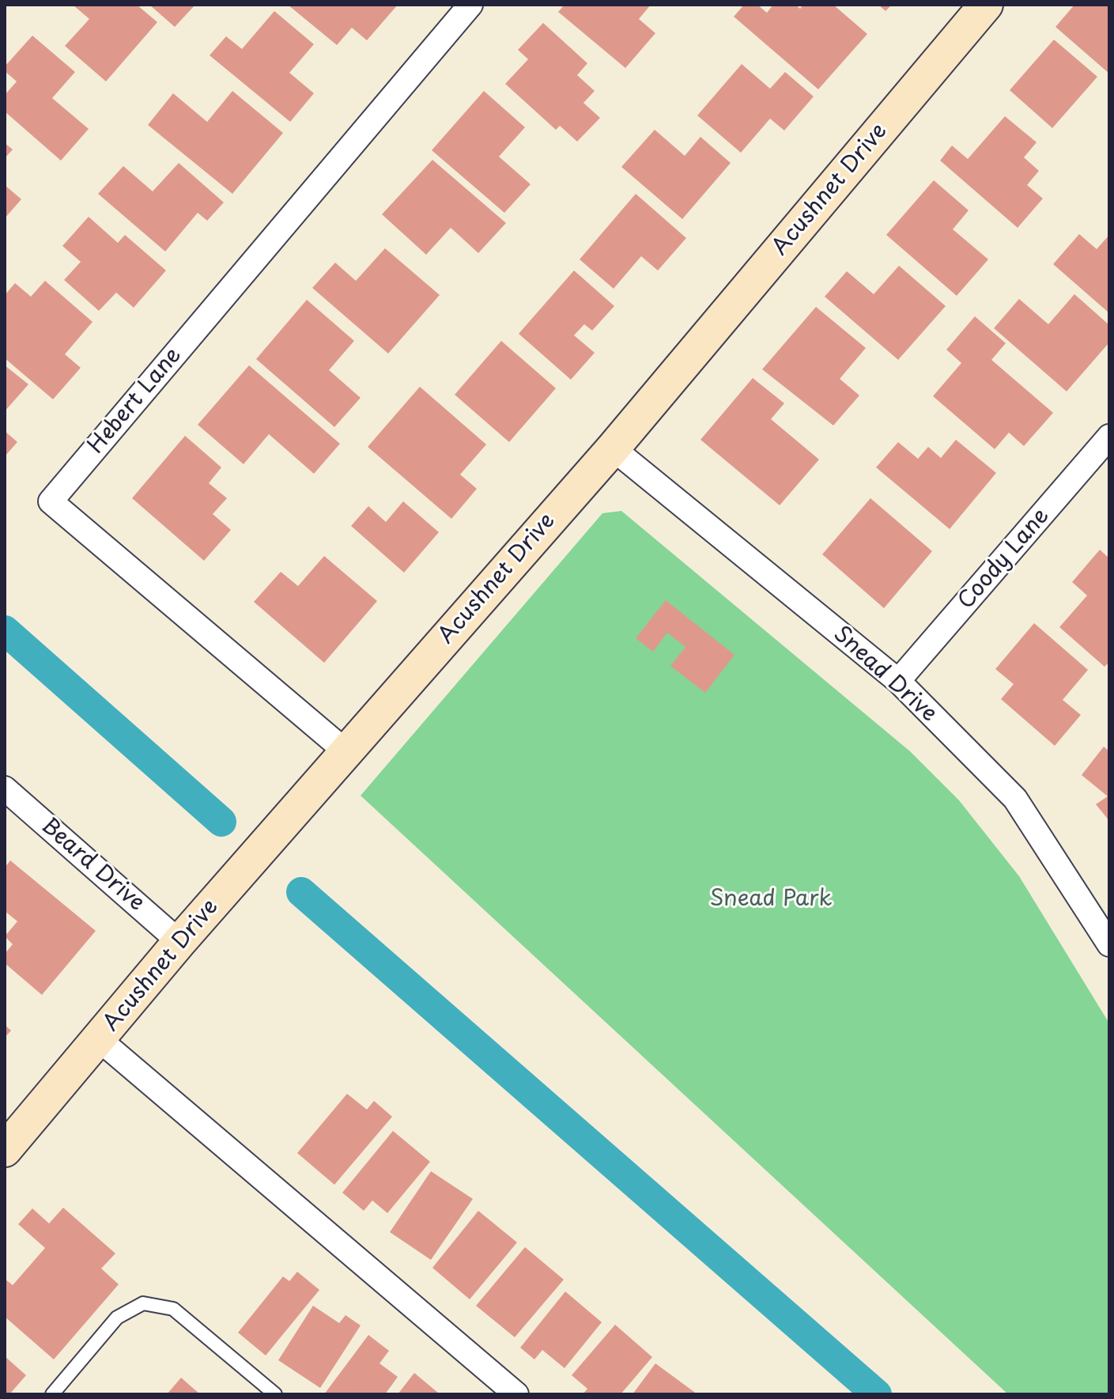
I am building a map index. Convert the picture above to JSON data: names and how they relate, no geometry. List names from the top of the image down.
{
  "streets": {
    "street": [
      "Acushnet Drive",
      "Hebert Lane",
      "Coody Lane",
      "Snead Drive",
      "Beard Drive"
    ]
  },
  "crossings": [
    ["Acushnet Drive", "Hebert Lane"],
    ["Acushnet Drive", "Snead Drive"],
    ["Acushnet Drive", "Beard Drive"],
    ["Coody Lane", "Snead Drive"]
  ],
  "parks": ["Snead Park"]
}
